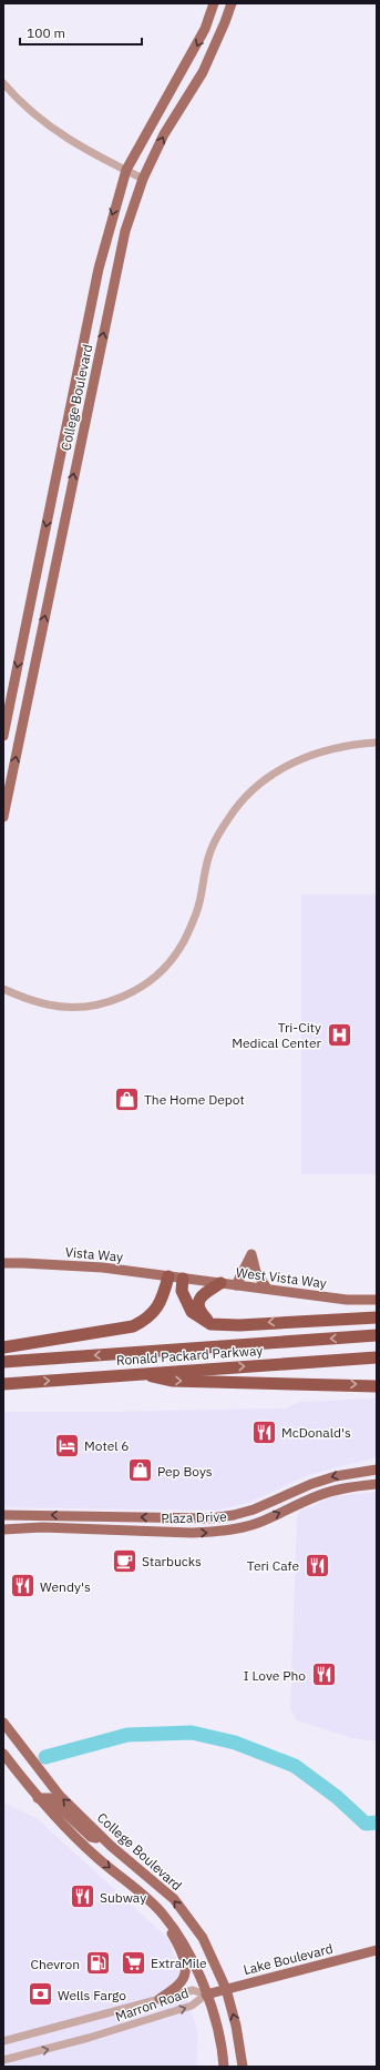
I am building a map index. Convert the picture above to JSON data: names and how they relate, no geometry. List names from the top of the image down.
{
  "streets": {
    "highway": ["Ronald Packard Parkway"],
    "main road": [
      "College Boulevard",
      "Vista Way",
      "West Vista Way",
      "Plaza Drive",
      "Lake Boulevard"
    ],
    "street": ["Marron Road"]
  },
  "crossings": [
    ["College Boulevard", "Lake Boulevard"],
    ["Vista Way", "West Vista Way"],
    ["Lake Boulevard", "Marron Road"]
  ],
  "places": {
    "hospital": ["Tri-City Medical Center"],
    "shop": ["The Home Depot", "Pep Boys"],
    "restaurant": [
      "McDonald's",
      "Teri Cafe",
      "Wendy's",
      "I Love Pho",
      "Subway"
    ],
    "hotel": ["Motel 6"],
    "cafe": ["Starbucks"],
    "supermarket": ["ExtraMile"],
    "fuel station": ["Chevron"],
    "bank": ["Wells Fargo"]
  },
  "scale_bar": "100 m"
}
